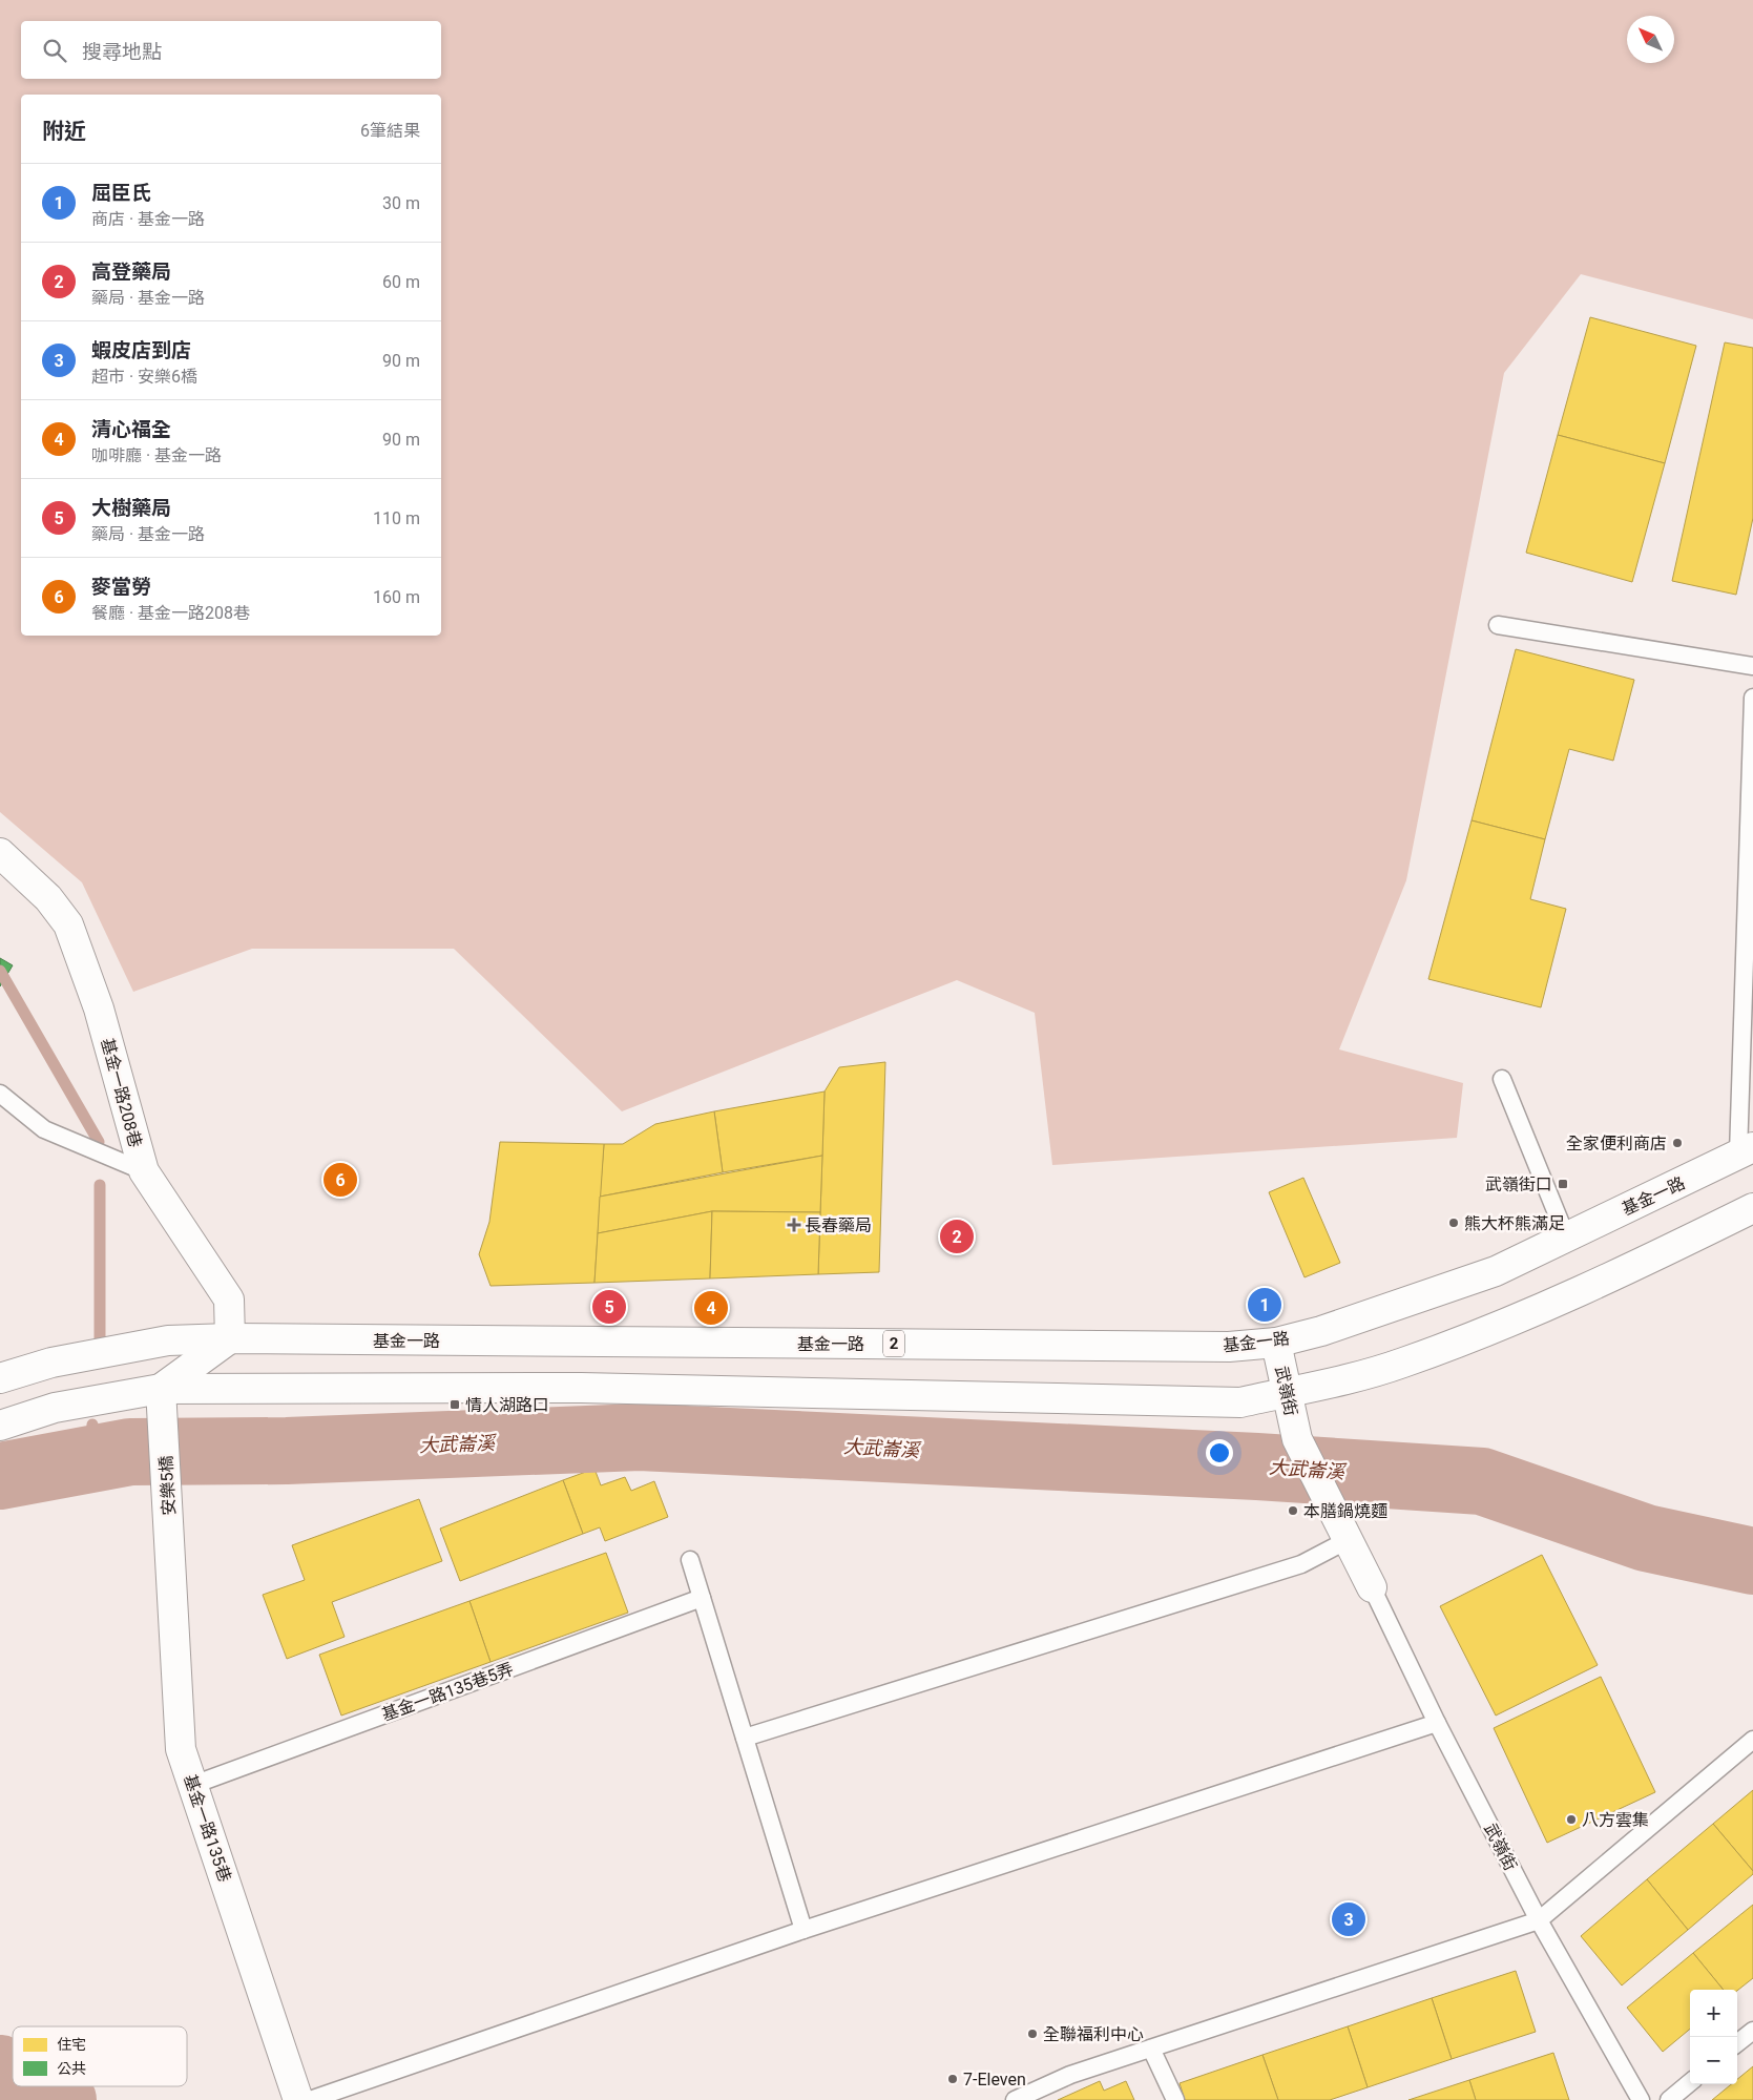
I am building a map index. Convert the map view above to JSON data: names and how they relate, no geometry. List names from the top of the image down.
{
  "streets": {
    "main road": [
      "基金一路208巷",
      "基金一路",
      "2",
      "武嶺街",
      "安樂5橋",
      "基金一路135巷"
    ],
    "lane": ["基金一路135巷5弄"]
  },
  "crossings": [
    ["基金一路208巷", "基金一路"],
    ["基金一路", "武嶺街"],
    ["安樂5橋", "基金一路135巷"],
    ["基金一路135巷5弄", "基金一路135巷"]
  ],
  "water": ["大武崙溪"],
  "places": {
    "other": [
      "全家便利商店",
      "熊大杯熊滿足",
      "本膳鍋燒麵",
      "八方雲集",
      "全聯福利中心",
      "7-Eleven"
    ],
    "transit": ["武嶺街口", "情人湖路口"],
    "health": ["長春藥局"]
  },
  "legend": ["住宅", "公共"],
  "north": "top left",
  "page": {
    "search": "搜尋地點",
    "heading": ["附近", "6筆結果"],
    "list": [
      {
        "mark": "1",
        "name": "屈臣氏",
        "note": "商店 · 基金一路",
        "value": "30 m"
      },
      {
        "mark": "2",
        "name": "高登藥局",
        "note": "藥局 · 基金一路",
        "value": "60 m"
      },
      {
        "mark": "3",
        "name": "蝦皮店到店",
        "note": "超市 · 安樂6橋",
        "value": "90 m"
      },
      {
        "mark": "4",
        "name": "清心福全",
        "note": "咖啡廳 · 基金一路",
        "value": "90 m"
      },
      {
        "mark": "5",
        "name": "大樹藥局",
        "note": "藥局 · 基金一路",
        "value": "110 m"
      },
      {
        "mark": "6",
        "name": "麥當勞",
        "note": "餐廳 · 基金一路208巷",
        "value": "160 m"
      }
    ],
    "pins": [
      "6",
      "2",
      "1",
      "5",
      "4",
      "3"
    ],
    "map_buttons": ["+", "−"]
  }
}
